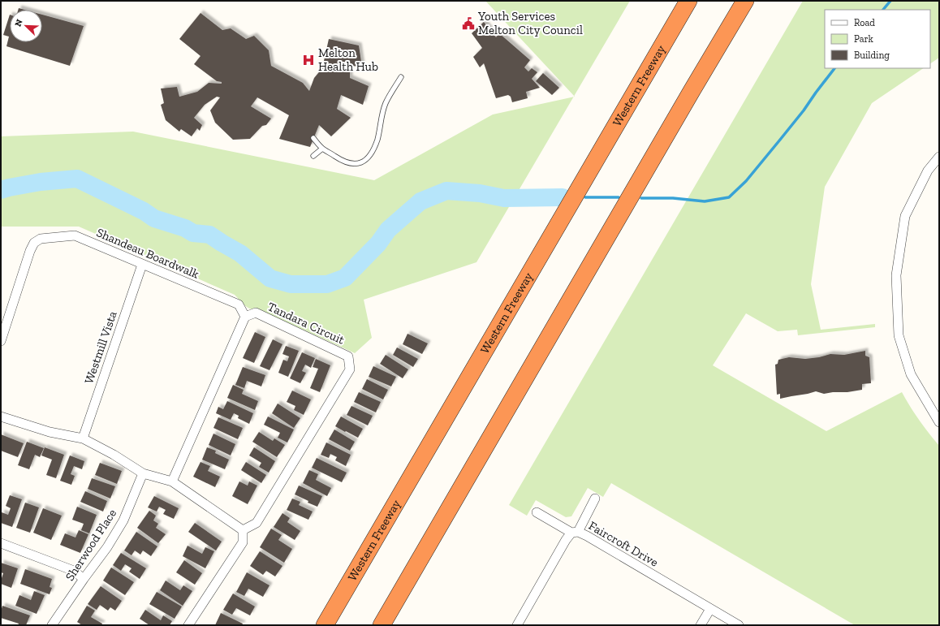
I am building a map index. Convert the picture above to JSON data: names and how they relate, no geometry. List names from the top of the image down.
{
  "streets": {
    "highway": ["Western Freeway"],
    "street": [
      "Shandeau Boardwalk",
      "Tandara Circuit",
      "Westmill Vista",
      "Faircroft Drive",
      "Sherwood Place"
    ]
  },
  "crossings": [
    ["Shandeau Boardwalk", "Tandara Circuit"],
    ["Shandeau Boardwalk", "Westmill Vista"]
  ],
  "places": {
    "public building": ["Youth Services Melton City Council"],
    "hospital": ["Melton Health Hub"]
  },
  "legend": ["Road", "Park", "Building"],
  "north": "top left"
}
